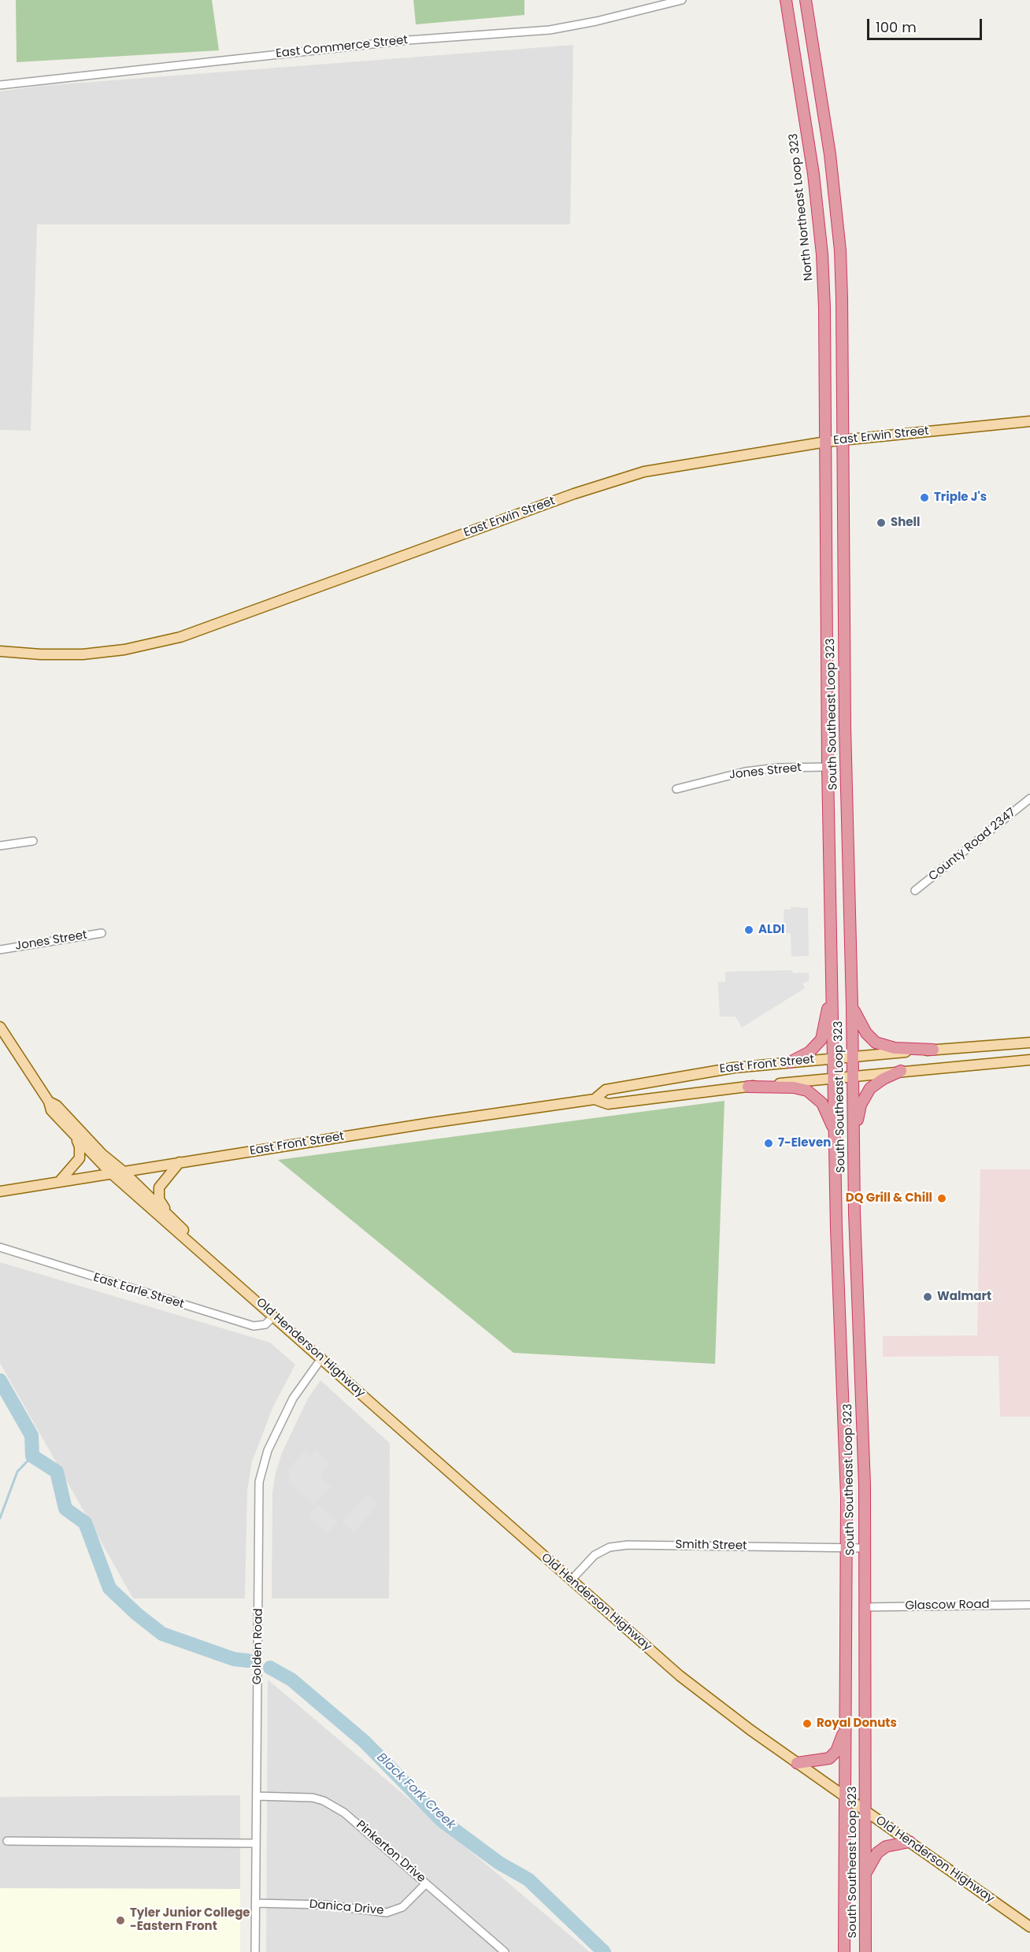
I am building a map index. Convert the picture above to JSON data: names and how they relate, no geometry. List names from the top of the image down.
{
  "streets": {
    "highway": ["North Northeast Loop 323", "South Southeast Loop 323"],
    "main road": ["East Erwin Street", "East Front Street", "Old Henderson Highway"],
    "street": [
      "East Commerce Street",
      "Jones Street",
      "County Road 2347",
      "East Earle Street",
      "Smith Street",
      "Glascow Road",
      "Golden Road",
      "Pinkerton Drive",
      "Danica Drive"
    ]
  },
  "crossings": [
    ["North Northeast Loop 323", "East Erwin Street"],
    ["North Northeast Loop 323", "South Southeast Loop 323"],
    ["East Erwin Street", "South Southeast Loop 323"],
    ["South Southeast Loop 323", "Jones Street"],
    ["South Southeast Loop 323", "East Front Street"],
    ["South Southeast Loop 323", "Old Henderson Highway"],
    ["South Southeast Loop 323", "Smith Street"],
    ["South Southeast Loop 323", "Glascow Road"],
    ["East Front Street", "Old Henderson Highway"],
    ["East Earle Street", "Old Henderson Highway"],
    ["Old Henderson Highway", "Smith Street"],
    ["Old Henderson Highway", "Golden Road"],
    ["Golden Road", "Pinkerton Drive"],
    ["Golden Road", "Danica Drive"],
    ["Pinkerton Drive", "Danica Drive"]
  ],
  "water": ["Black Fork Creek"],
  "places": [
    "Triple J's",
    "Shell",
    "ALDI",
    "7-Eleven",
    "DQ Grill & Chill",
    "Walmart",
    "Royal Donuts",
    "Tyler Junior College -Eastern Front"
  ],
  "scale_bar": "100 m"
}
